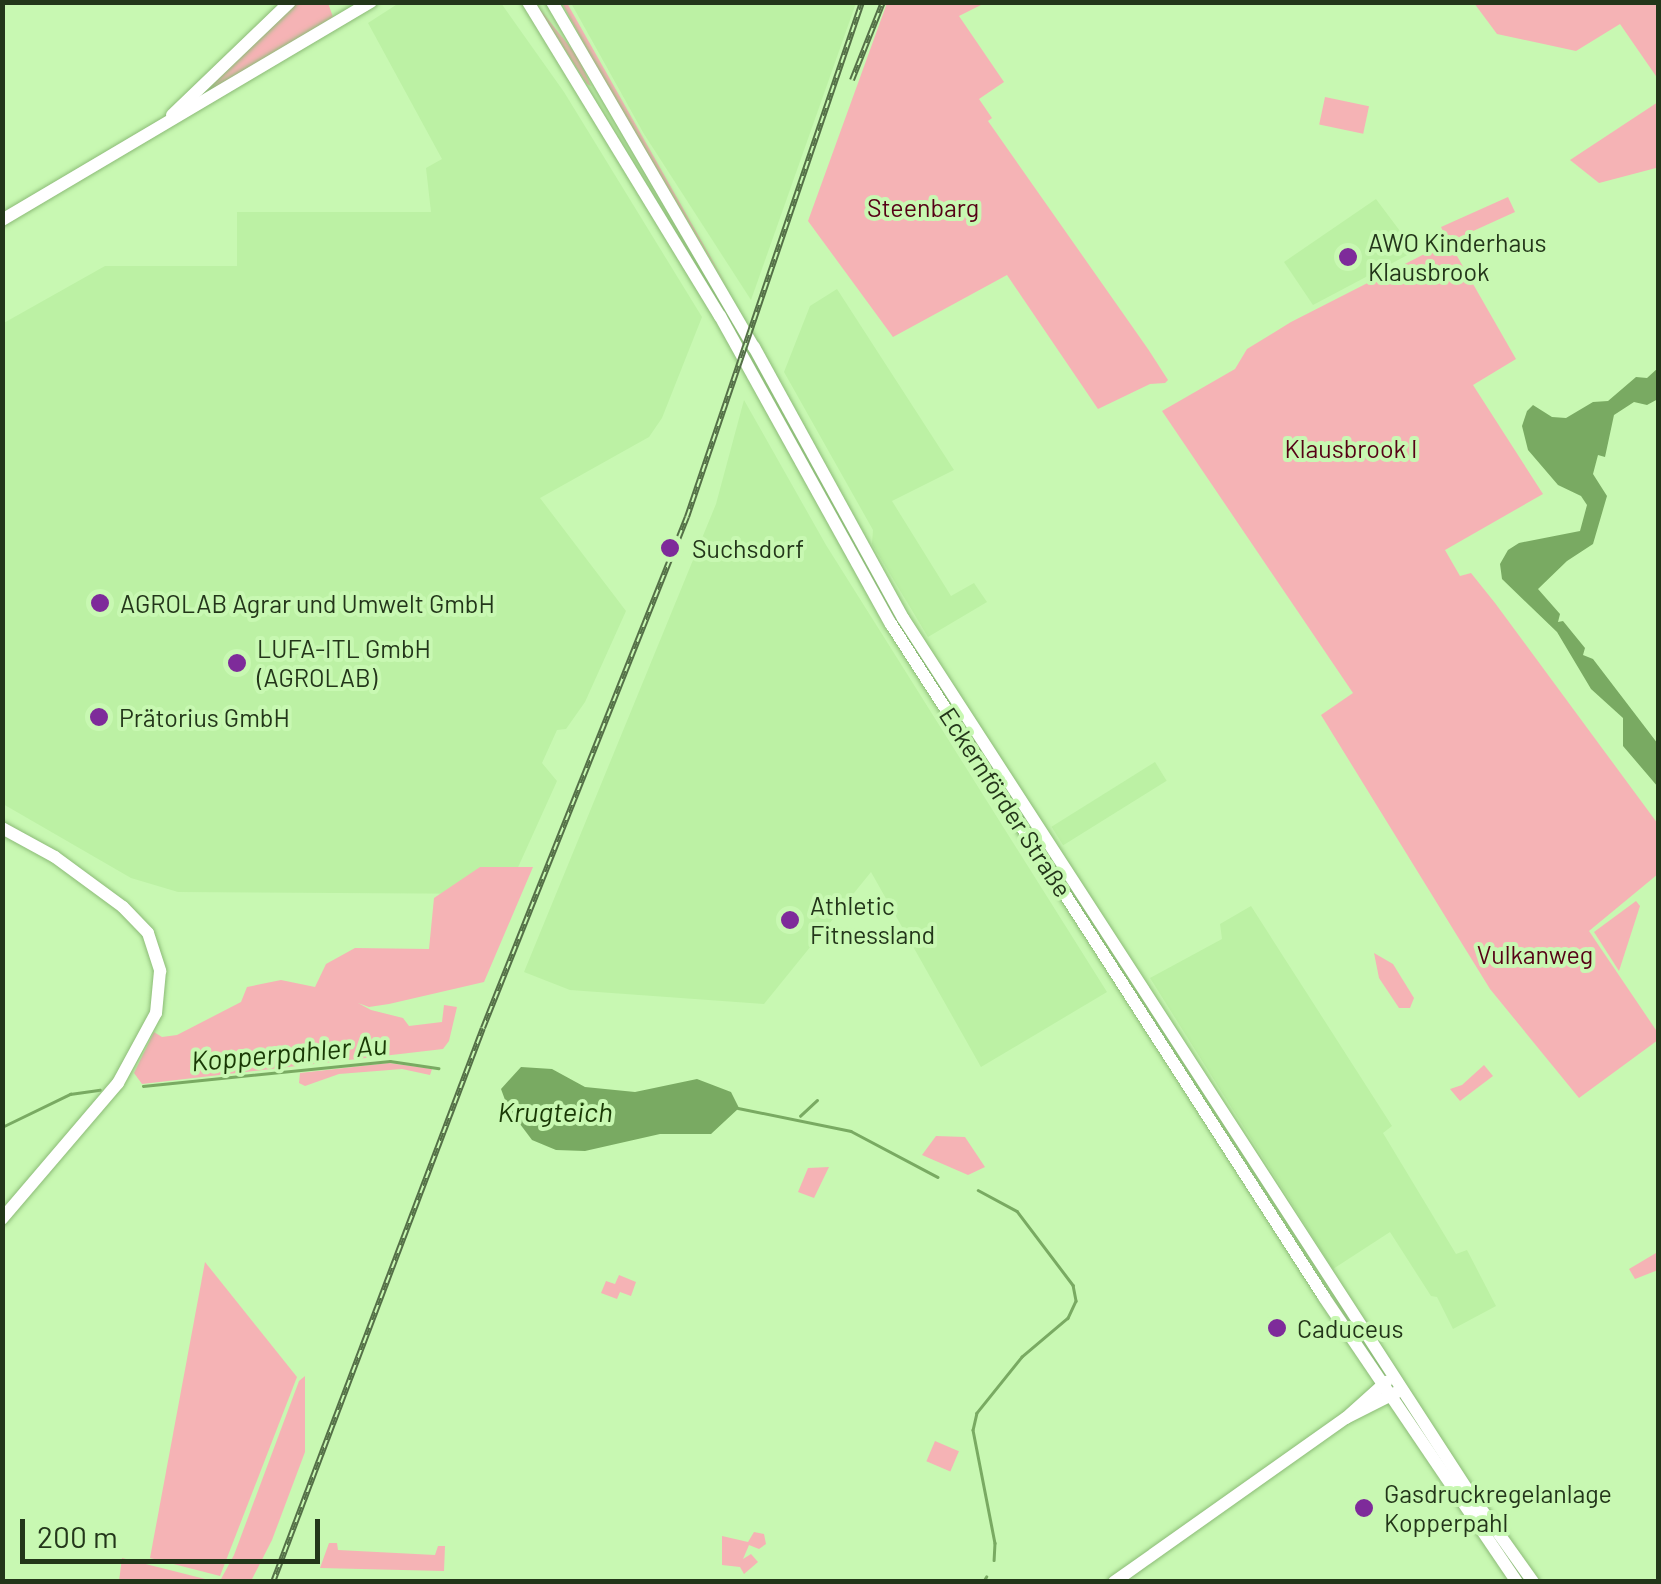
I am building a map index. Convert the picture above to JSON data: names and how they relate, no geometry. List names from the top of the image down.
{
  "streets": {
    "main road": ["Eckernförder Straße"]
  },
  "water": ["Kopperpahler Au", "Krugteich"],
  "parks": ["Steenbarg", "Klausbrook I", "Vulkanweg"],
  "places": [
    "AWO Kinderhaus Klausbrook",
    "Suchsdorf",
    "AGROLAB Agrar und Umwelt GmbH",
    "LUFA-ITL GmbH (AGROLAB)",
    "Prätorius GmbH",
    "Athletic Fitnessland",
    "Caduceus",
    "Gasdruckregelanlage Kopperpahl"
  ],
  "scale_bar": "200 m"
}
